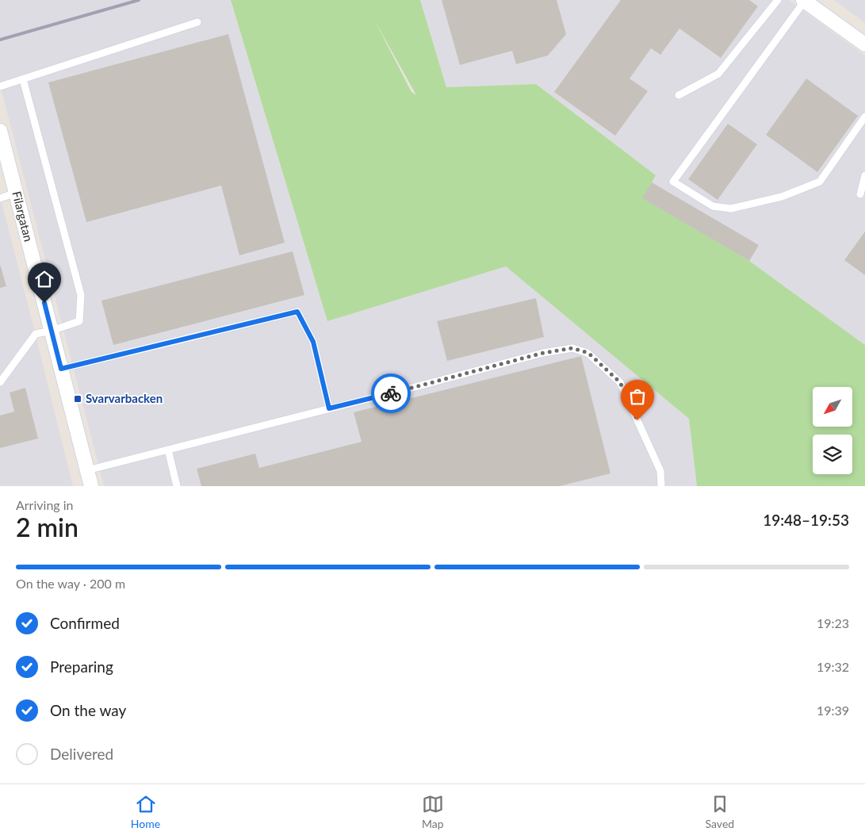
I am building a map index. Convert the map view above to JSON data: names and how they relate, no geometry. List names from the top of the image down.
{
  "streets": {
    "street": ["Filargatan"]
  },
  "places": {
    "transit": ["Svarvarbacken"]
  },
  "north": "bottom left",
  "page": {
    "heading": ["2 min", "Arriving in", "19:48–19:53"],
    "bar": "On the way · 200 m",
    "list": [
      ["Confirmed", "19:23"],
      ["Preparing", "19:32"],
      ["On the way", "19:39"],
      "Delivered"
    ],
    "tabs": ["Home", "Map", "Saved"]
  }
}
